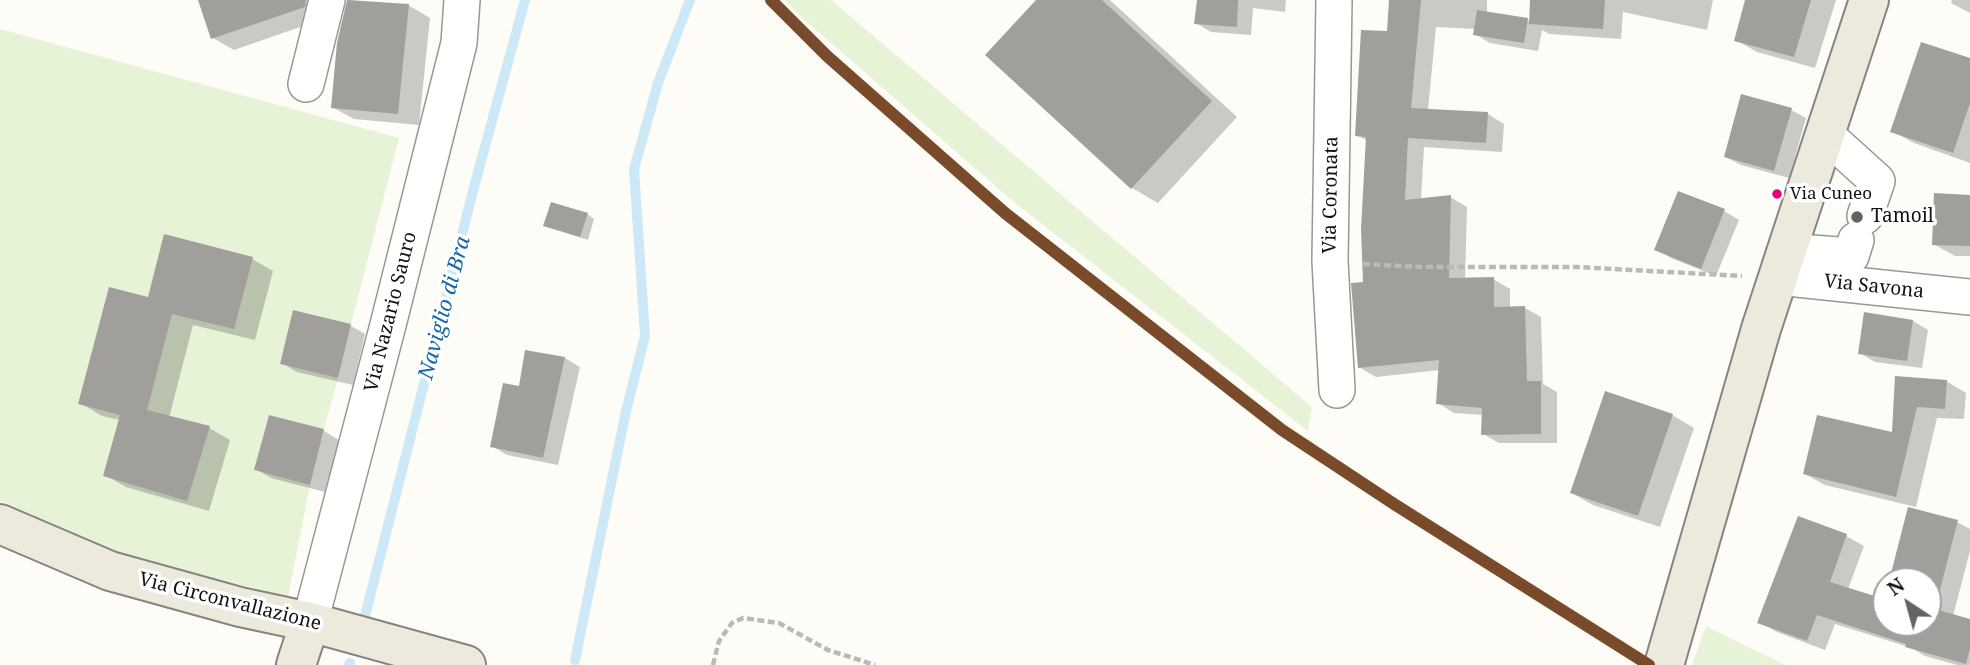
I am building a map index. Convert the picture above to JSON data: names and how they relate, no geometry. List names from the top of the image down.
{
  "streets": {
    "main road": ["Via Circonvallazione"],
    "street": ["Via Coronata", "Via Savona", "Via Nazario Sauro"]
  },
  "crossings": [
    ["Via Nazario Sauro", "Via Circonvallazione"]
  ],
  "water": ["Naviglio di Bra"],
  "places": ["Via Cuneo", "Tamoil"],
  "north": "top left"
}
